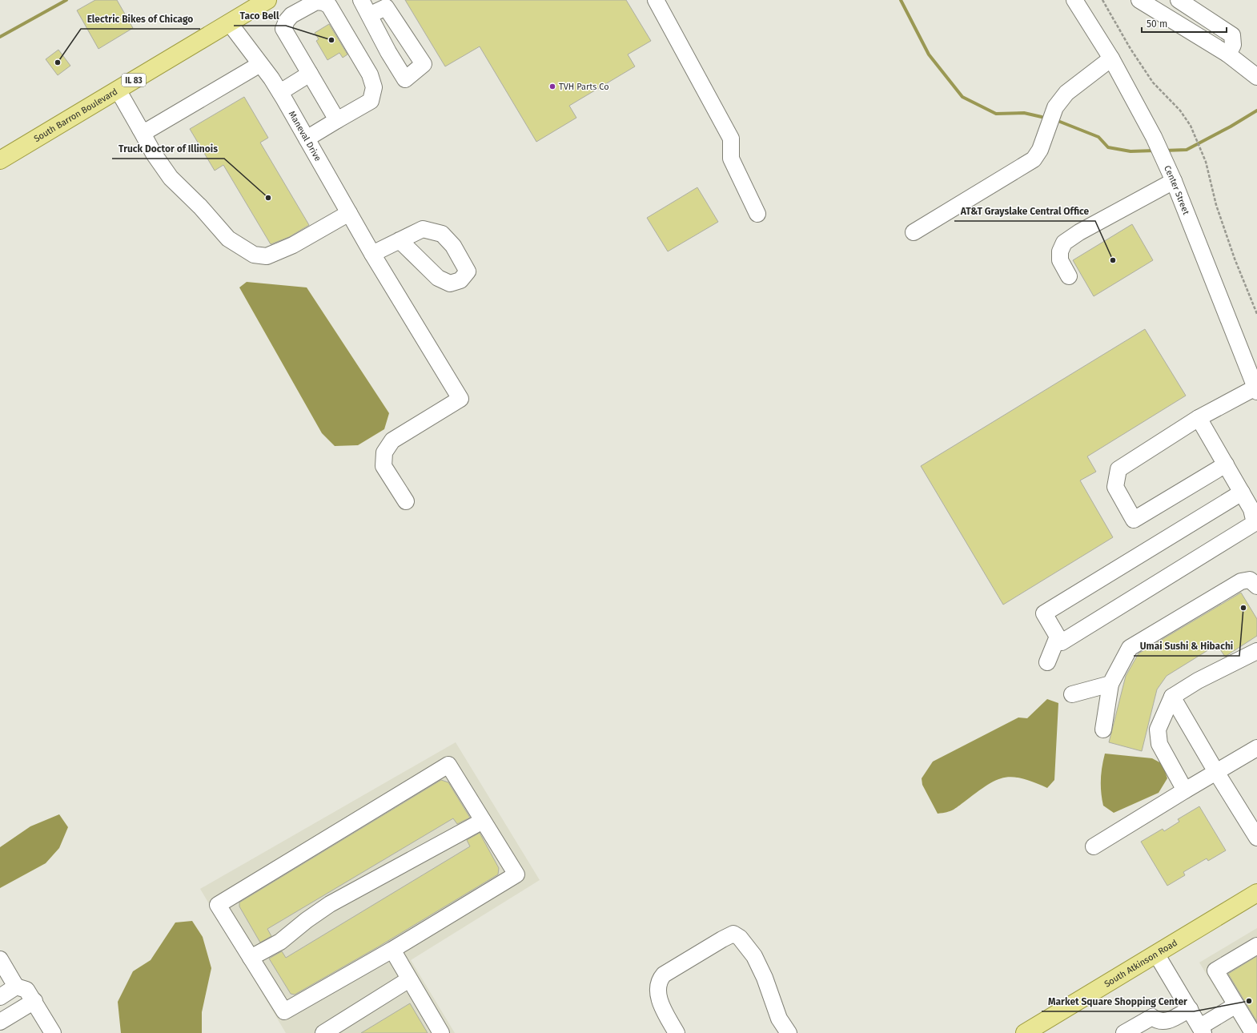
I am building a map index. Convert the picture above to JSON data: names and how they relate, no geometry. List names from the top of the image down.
{
  "streets": {
    "main road": ["IL 83", "South Barron Boulevard", "South Atkinson Road"],
    "street": ["Maneval Drive", "Center Street"]
  },
  "crossings": [
    ["South Barron Boulevard", "Maneval Drive"]
  ],
  "places": [
    "Taco Bell",
    "Electric Bikes of Chicago",
    "TVH Parts Co",
    "Truck Doctor of Illinois",
    "AT&T Grayslake Central Office",
    "Umai Sushi & Hibachi",
    "Market Square Shopping Center"
  ],
  "scale_bar": "50 m"
}
